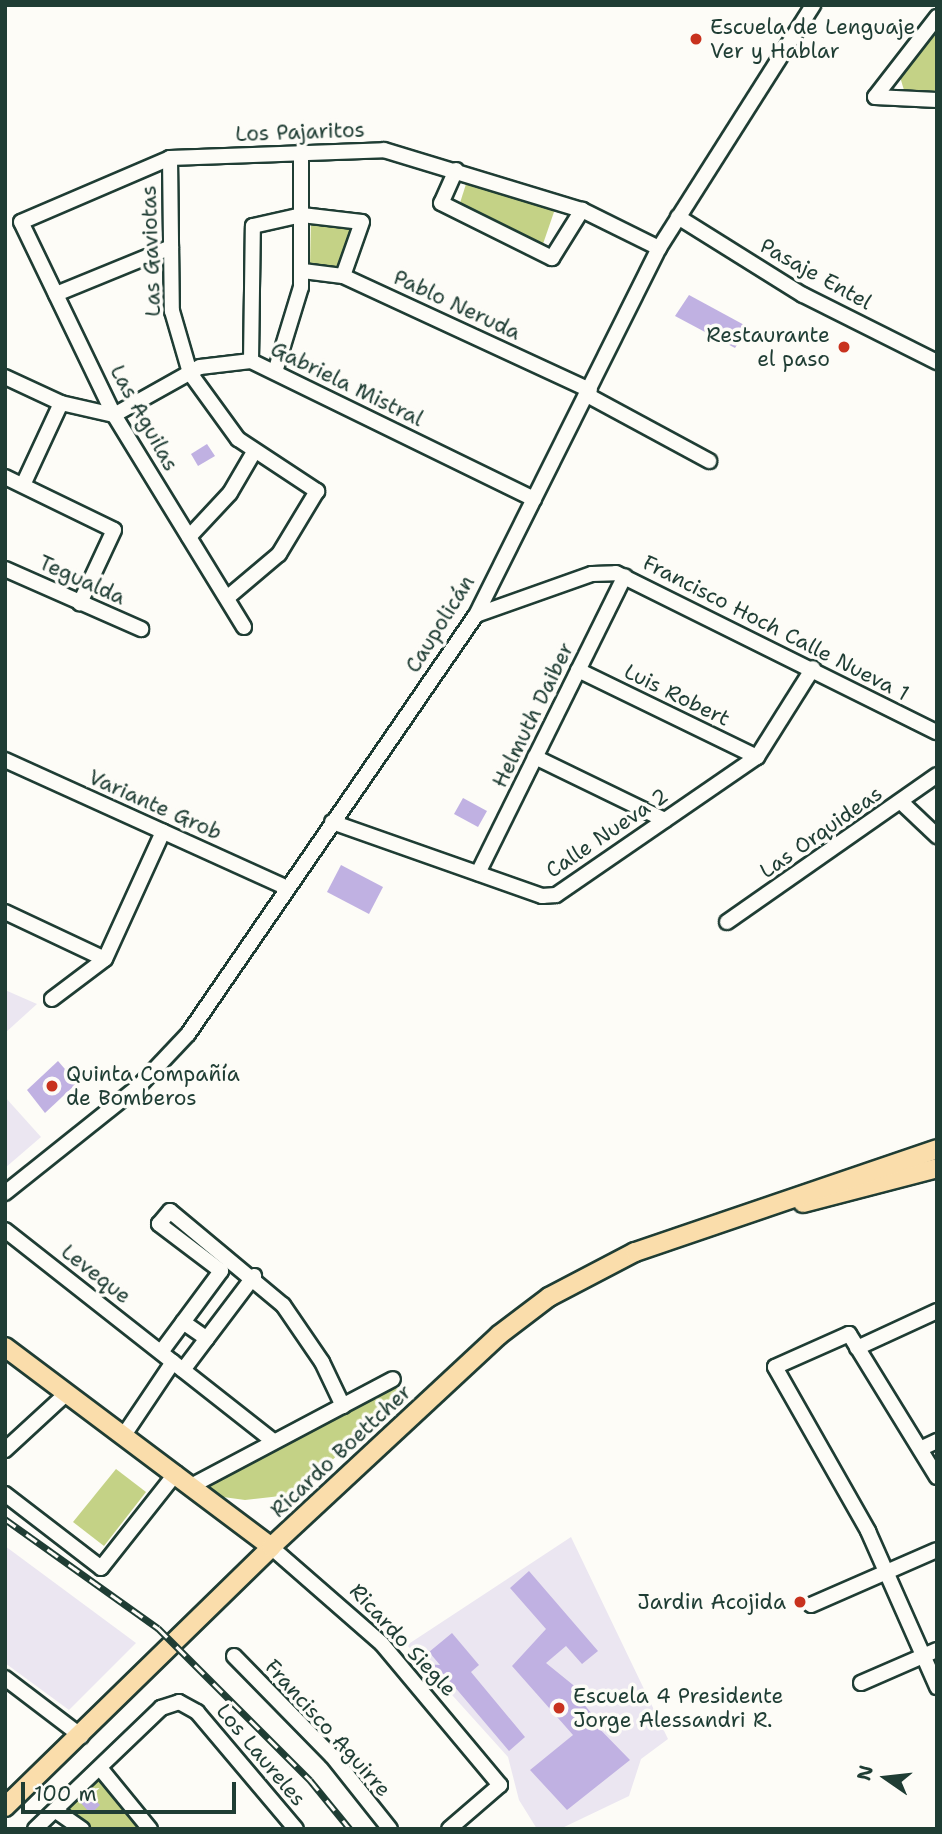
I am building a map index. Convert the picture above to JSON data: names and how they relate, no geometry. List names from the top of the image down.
{
  "streets": {
    "main road": ["Ricardo Boettcher", "Ricardo Siegle"],
    "street": [
      "Los Pajaritos",
      "Las Gaviotas",
      "Pasaje Entel",
      "Pablo Neruda",
      "Gabriela Mistral",
      "Las Aguilas",
      "Tegualda",
      "Caupolicán",
      "Francisco Hoch Calle Nueva 1",
      "Luis Robert",
      "Helmuth Daiber",
      "Variante Grob",
      "Las Orquideas",
      "Calle Nueva 2",
      "Leveque",
      "Francisco Aguirre",
      "Los Laureles"
    ]
  },
  "crossings": [
    ["Los Pajaritos", "Las Gaviotas"],
    ["Los Pajaritos", "Las Aguilas"],
    ["Los Pajaritos", "Caupolicán"],
    ["Las Gaviotas", "Gabriela Mistral"],
    ["Las Gaviotas", "Las Aguilas"],
    ["Pasaje Entel", "Caupolicán"],
    ["Pablo Neruda", "Caupolicán"],
    ["Gabriela Mistral", "Las Aguilas"],
    ["Gabriela Mistral", "Caupolicán"],
    ["Caupolicán", "Francisco Hoch Calle Nueva 1"],
    ["Caupolicán", "Variante Grob"],
    ["Caupolicán", "Calle Nueva 2"],
    ["Francisco Hoch Calle Nueva 1", "Helmuth Daiber"],
    ["Francisco Hoch Calle Nueva 1", "Calle Nueva 2"],
    ["Luis Robert", "Helmuth Daiber"],
    ["Luis Robert", "Calle Nueva 2"],
    ["Helmuth Daiber", "Calle Nueva 2"],
    ["Ricardo Boettcher", "Ricardo Siegle"]
  ],
  "places": [
    "Escuela de Lenguaje Ver y Hablar",
    "Restaurante el paso",
    "Quinta Compañía de Bomberos",
    "Jardin Acojida",
    "Escuela 4 Presidente Jorge Alessandri R."
  ],
  "scale_bar": "100 m",
  "north": "left"
}
